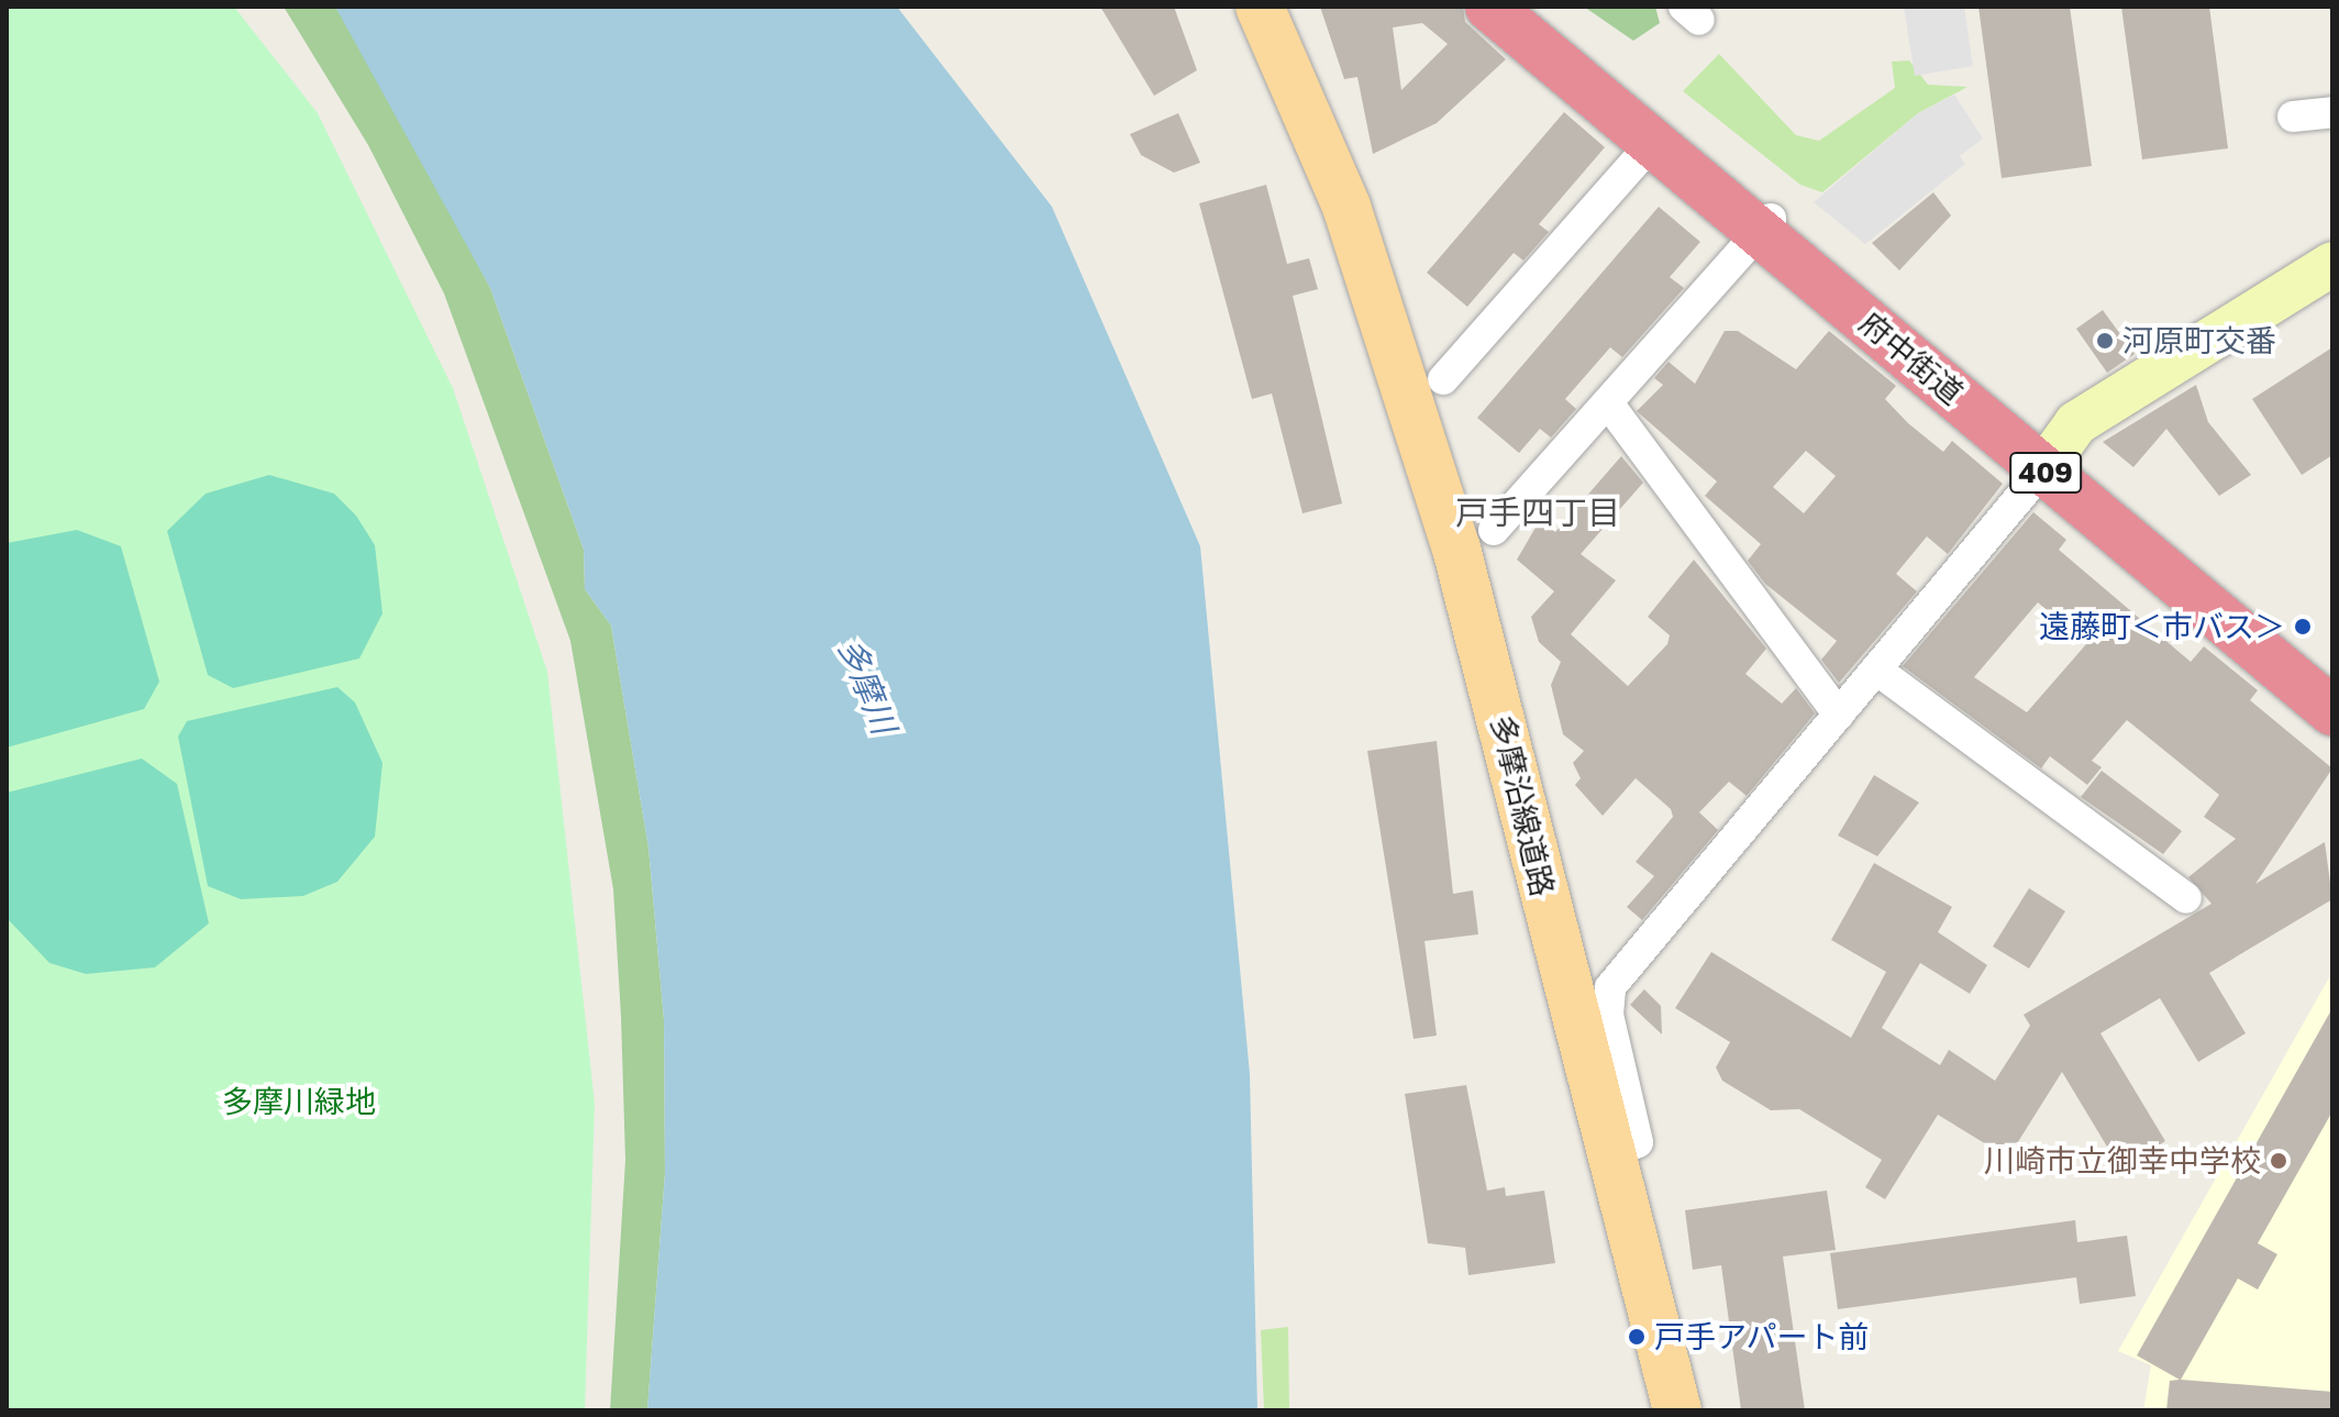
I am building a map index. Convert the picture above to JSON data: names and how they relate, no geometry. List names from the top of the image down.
{
  "streets": {
    "highway": ["府中街道", "409"],
    "main road": ["多摩沿線道路"]
  },
  "districts": ["戸手四丁目"],
  "water": ["多摩川"],
  "parks": ["多摩川緑地"],
  "places": [
    "河原町交番",
    "遠藤町＜市バス＞",
    "川崎市立御幸中学校",
    "戸手アパート前"
  ]
}
